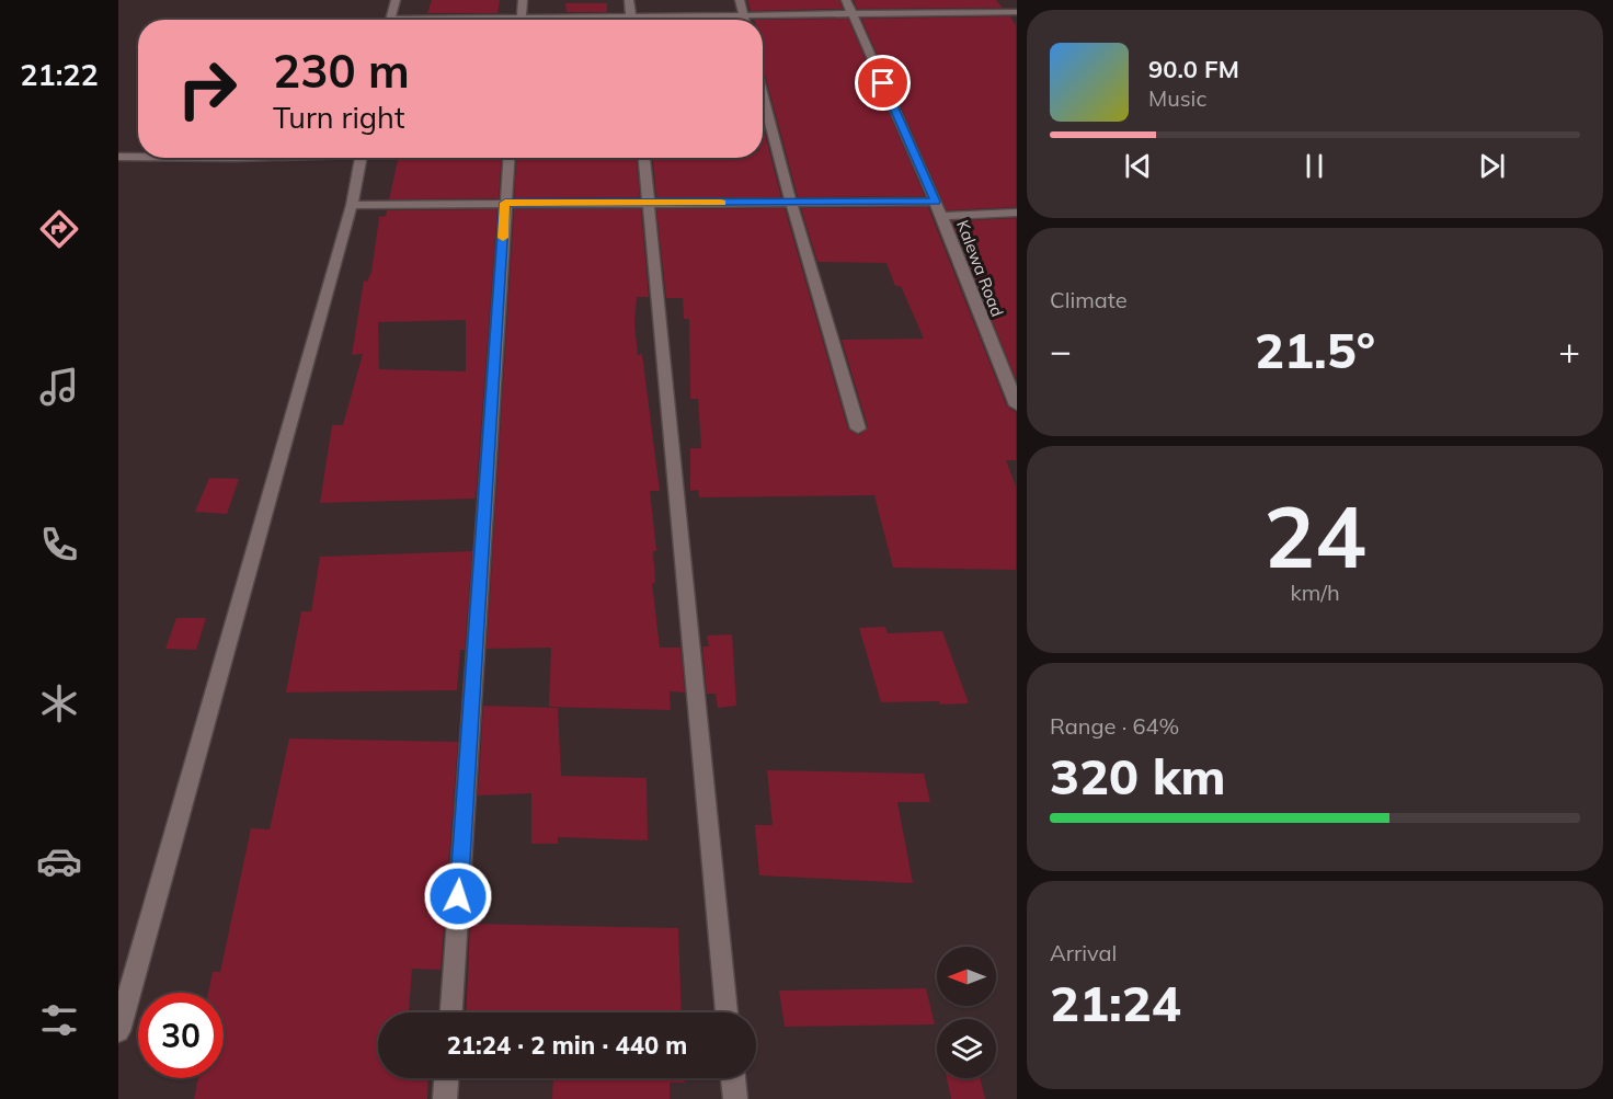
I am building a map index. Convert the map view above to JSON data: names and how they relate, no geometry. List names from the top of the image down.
{
  "streets": {
    "street": ["Kalewa Road"]
  },
  "north": "left",
  "page": {
    "tabs": "21:22",
    "turn": ["230 m", "Turn right"],
    "song": ["90.0 FM", "Music"],
    "tile": [
      "Climate",
      ["24", "km/h"],
      ["Range · 64%", "320 km"],
      ["Arrival", "21:24"]
    ],
    "heat": ["−", "21.5°", "+"],
    "limit": "30",
    "trip": "21:24 · 2 min · 440 m"
  }
}
